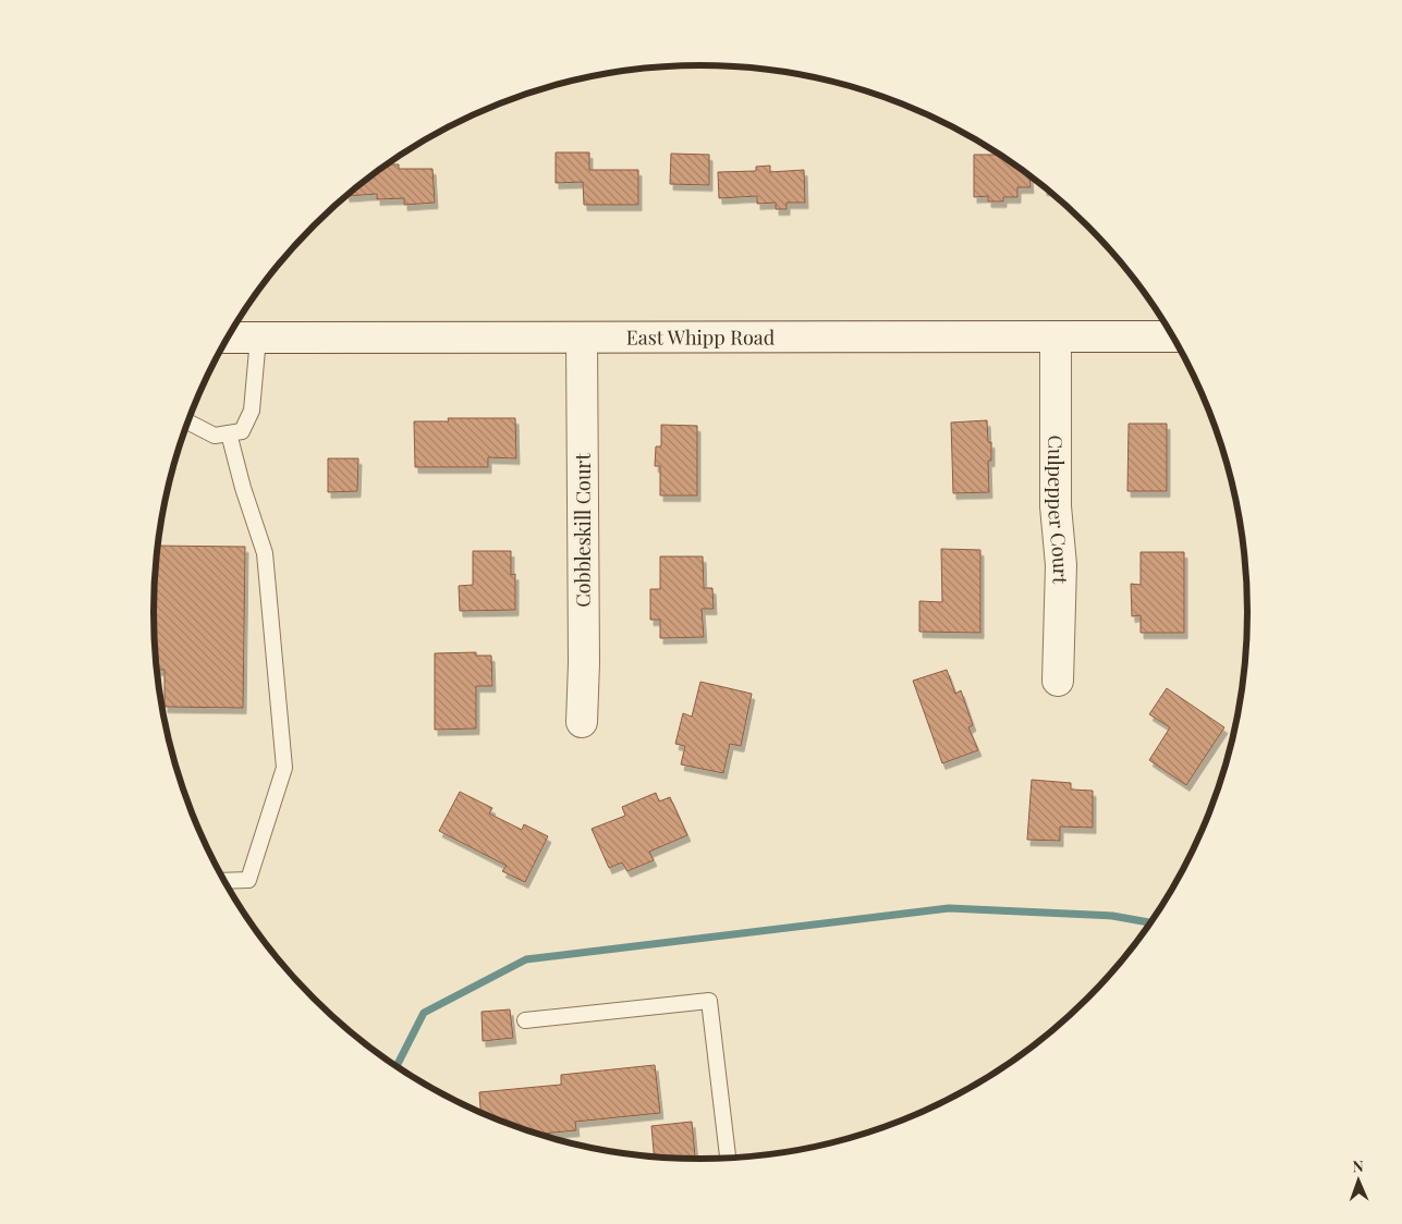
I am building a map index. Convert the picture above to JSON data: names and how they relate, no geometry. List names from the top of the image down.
{
  "streets": {
    "main road": ["East Whipp Road", "Culpepper Court", "Cobbleskill Court"]
  },
  "crossings": [
    ["East Whipp Road", "Culpepper Court"],
    ["East Whipp Road", "Cobbleskill Court"]
  ],
  "north": "top"
}
